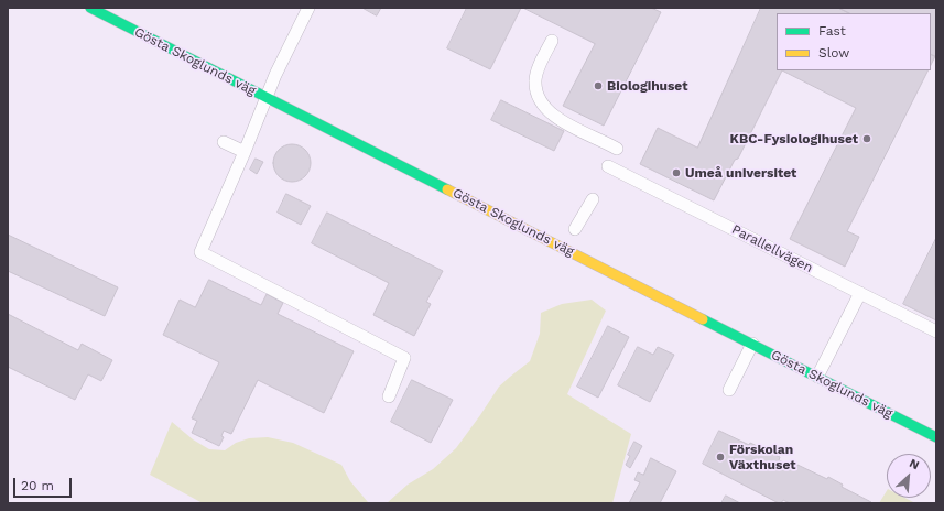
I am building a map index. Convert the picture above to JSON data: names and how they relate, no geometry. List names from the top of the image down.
{
  "streets": {
    "street": ["Gösta Skoglunds väg"],
    "lane": ["Parallellvägen"]
  },
  "places": [
    "Biologihuset",
    "KBC-Fysiologihuset",
    "Umeå universitet",
    "Förskolan Växthuset"
  ],
  "legend": ["Fast", "Slow"],
  "scale_bar": "20 m",
  "north": "top right"
}
